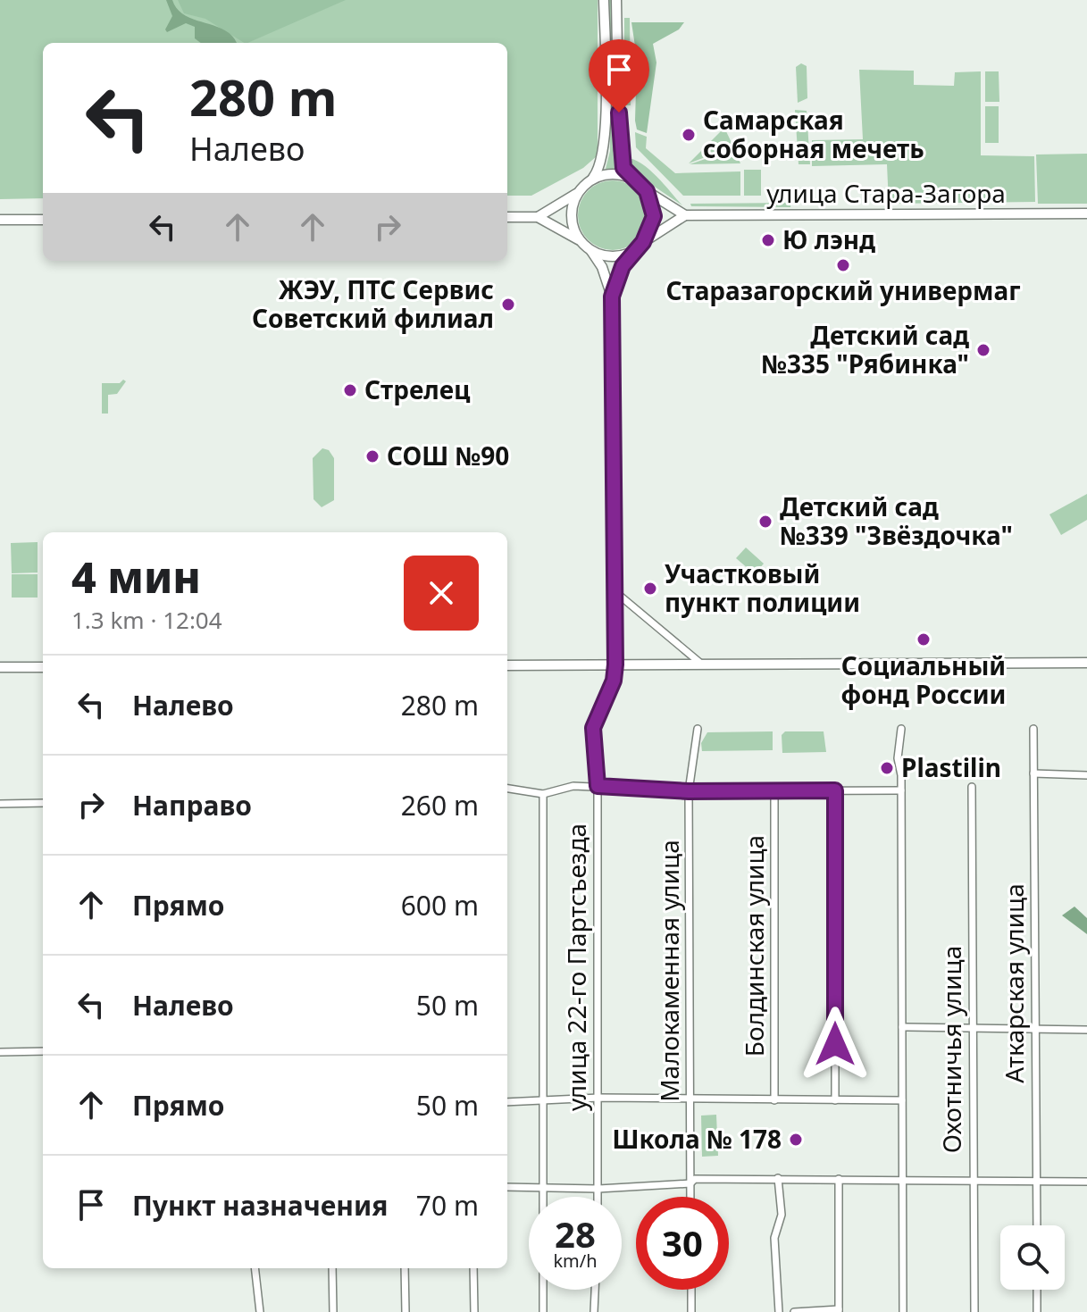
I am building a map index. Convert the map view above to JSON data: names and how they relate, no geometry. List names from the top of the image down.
{
  "streets": {
    "street": [
      "улица Стара-Загора",
      "Болдинская улица",
      "улица 22-го Партсъезда",
      "Малокаменная улица",
      "Аткарская улица",
      "Охотничья улица"
    ]
  },
  "places": [
    "Самарская соборная мечеть",
    "Ю лэнд",
    "Старазагорский универмаг",
    "ЖЭУ, ПТС Сервис Советский филиал",
    "Детский сад №335 \"Рябинка\"",
    "Стрелец",
    "СОШ №90",
    "Детский сад №339 \"Звёздочка\"",
    "Участковый пункт полиции",
    "Социальный фонд России",
    "Plastilin",
    "Школа № 178"
  ],
  "page": {
    "turn": ["280 m", "Налево"],
    "heading": ["4 мин", "1.3 km · 12:04"],
    "list": [
      {
        "name": "Налево",
        "value": "280 m"
      },
      {
        "name": "Направо",
        "value": "260 m"
      },
      {
        "name": "Прямо",
        "value": "600 m"
      },
      {
        "name": "Налево",
        "value": "50 m"
      },
      {
        "name": "Прямо",
        "value": "50 m"
      },
      {
        "name": "Пункт назначения",
        "value": "70 m"
      }
    ],
    "speed": "28 km/h",
    "limit": "30"
  }
}
